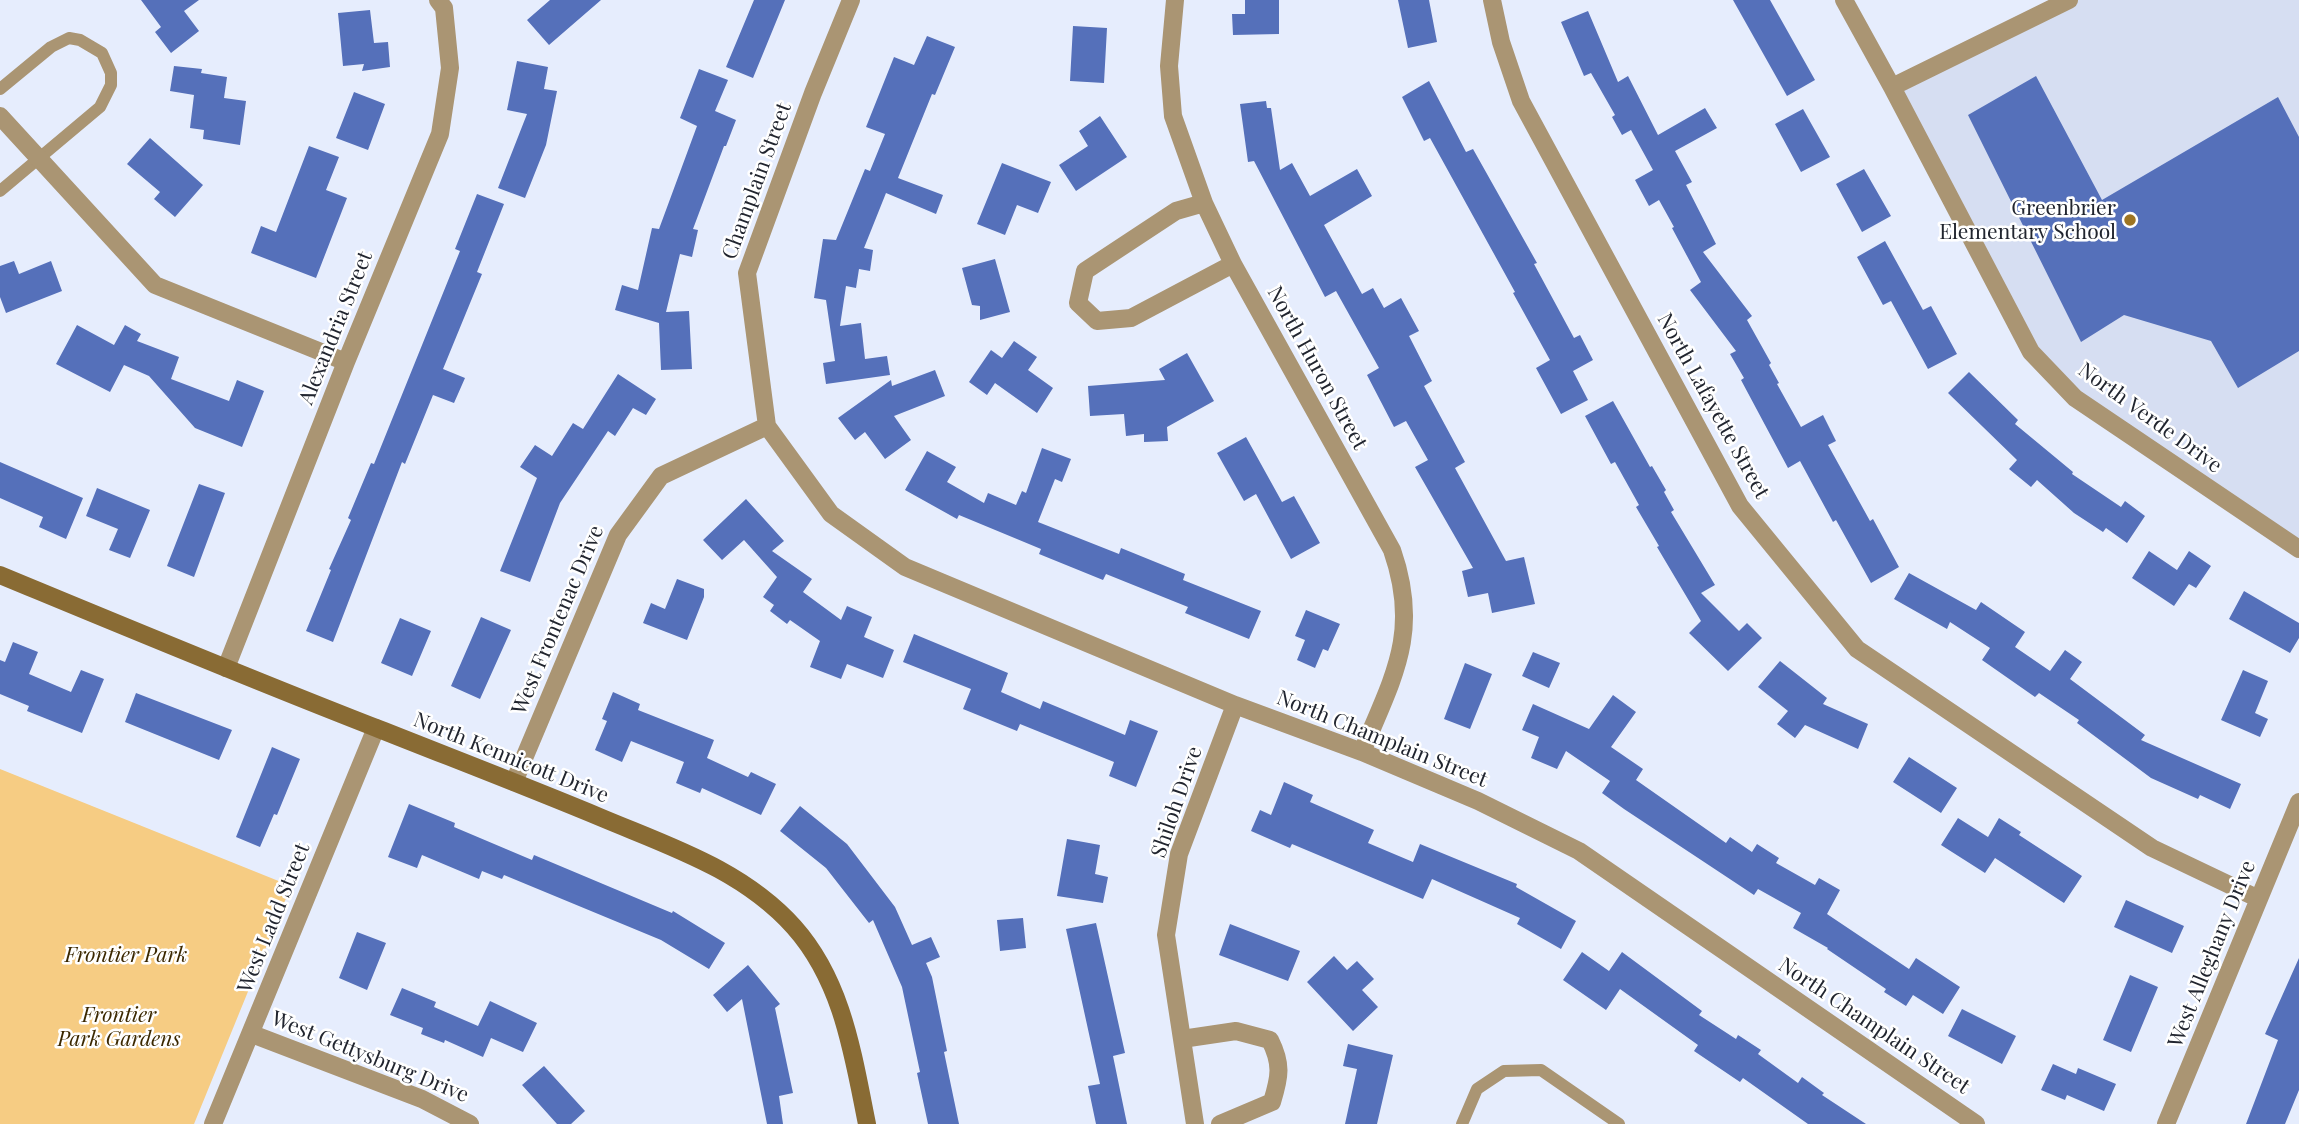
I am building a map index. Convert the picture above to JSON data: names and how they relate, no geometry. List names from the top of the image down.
{
  "streets": {
    "street": [
      "Champlain Street",
      "Alexandria Street",
      "North Huron Street",
      "North Lafayette Street",
      "North Verde Drive",
      "West Frontenac Drive",
      "North Champlain Street",
      "North Kennicott Drive",
      "Shiloh Drive",
      "West Ladd Street",
      "West Alleghany Drive",
      "West Gettysburg Drive"
    ]
  },
  "crossings": [
    ["Champlain Street", "West Frontenac Drive"],
    ["Champlain Street", "North Champlain Street"],
    ["Alexandria Street", "North Kennicott Drive"],
    ["North Huron Street", "North Champlain Street"],
    ["North Lafayette Street", "West Alleghany Drive"],
    ["West Frontenac Drive", "North Champlain Street"],
    ["West Frontenac Drive", "North Kennicott Drive"],
    ["North Champlain Street", "Shiloh Drive"],
    ["North Kennicott Drive", "West Ladd Street"],
    ["West Ladd Street", "West Gettysburg Drive"]
  ],
  "parks": ["Frontier Park", "Frontier Park Gardens"],
  "places": ["Greenbrier Elementary School"]
}
